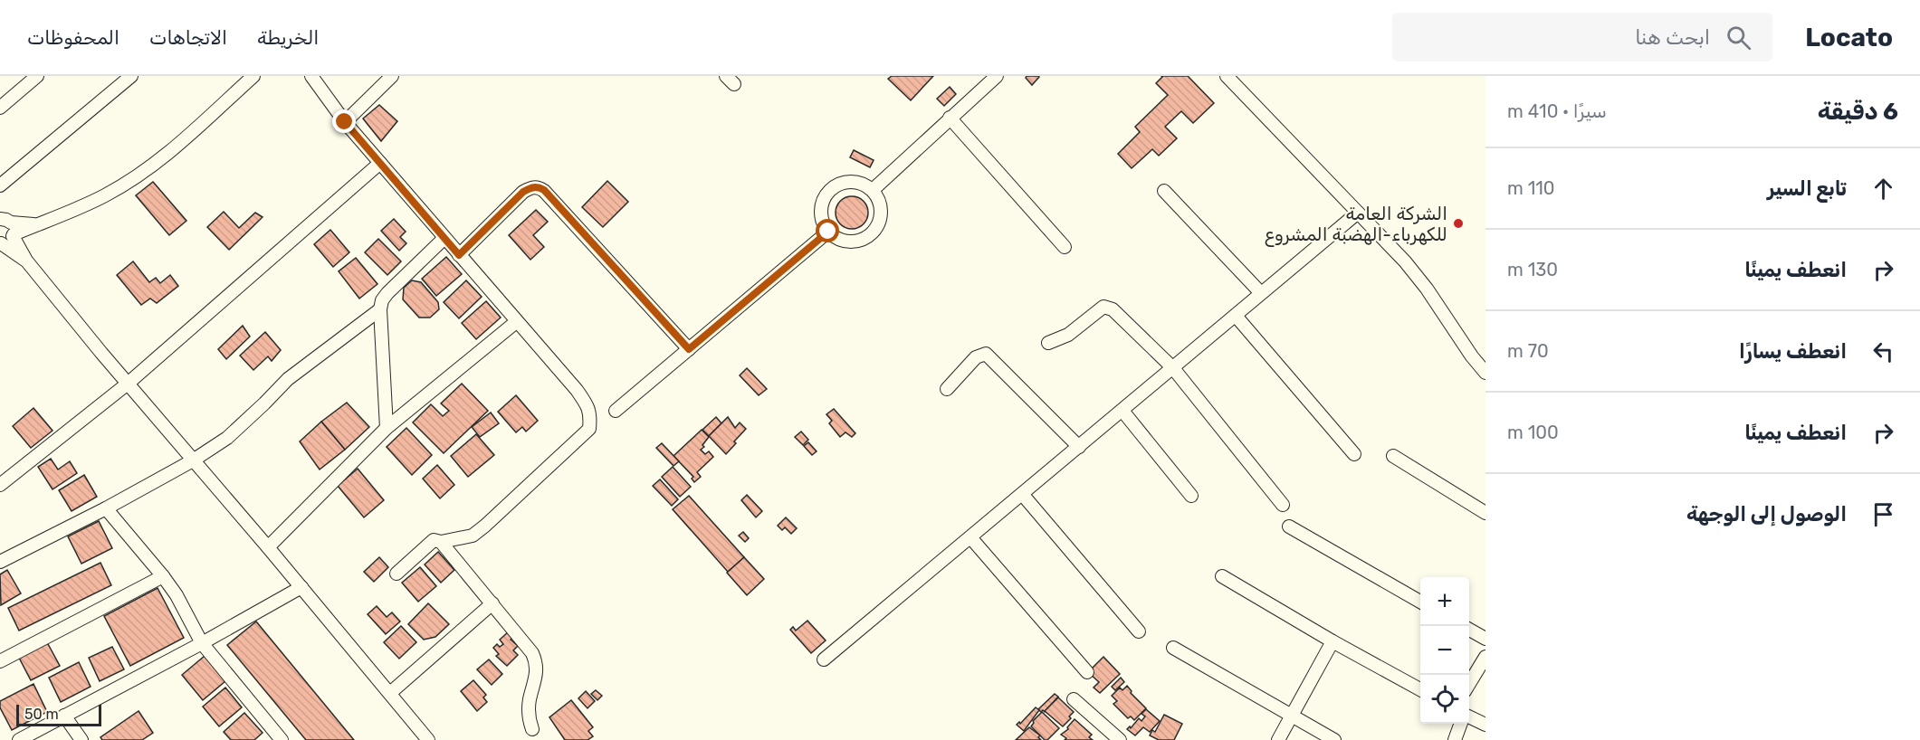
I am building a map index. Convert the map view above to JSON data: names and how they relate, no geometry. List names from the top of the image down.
{
  "places": ["الشركة العامة للكهرباء-الهضبة المشروع"],
  "scale_bar": "50 m",
  "page": {
    "header": "Locato",
    "search": "ابحث هنا",
    "nav": ["الخريطة", "الاتجاهات", "المحفوظات"],
    "heading": ["6 دقيقة", "سيرًا · 410 m"],
    "list": [
      ["تابع السير", "110 m"],
      ["انعطف يمينًا", "130 m"],
      ["انعطف يسارًا", "70 m"],
      ["انعطف يمينًا", "100 m"],
      "الوصول إلى الوجهة"
    ],
    "map_buttons": ["+", "−"],
    "scale": "50 m"
  }
}
